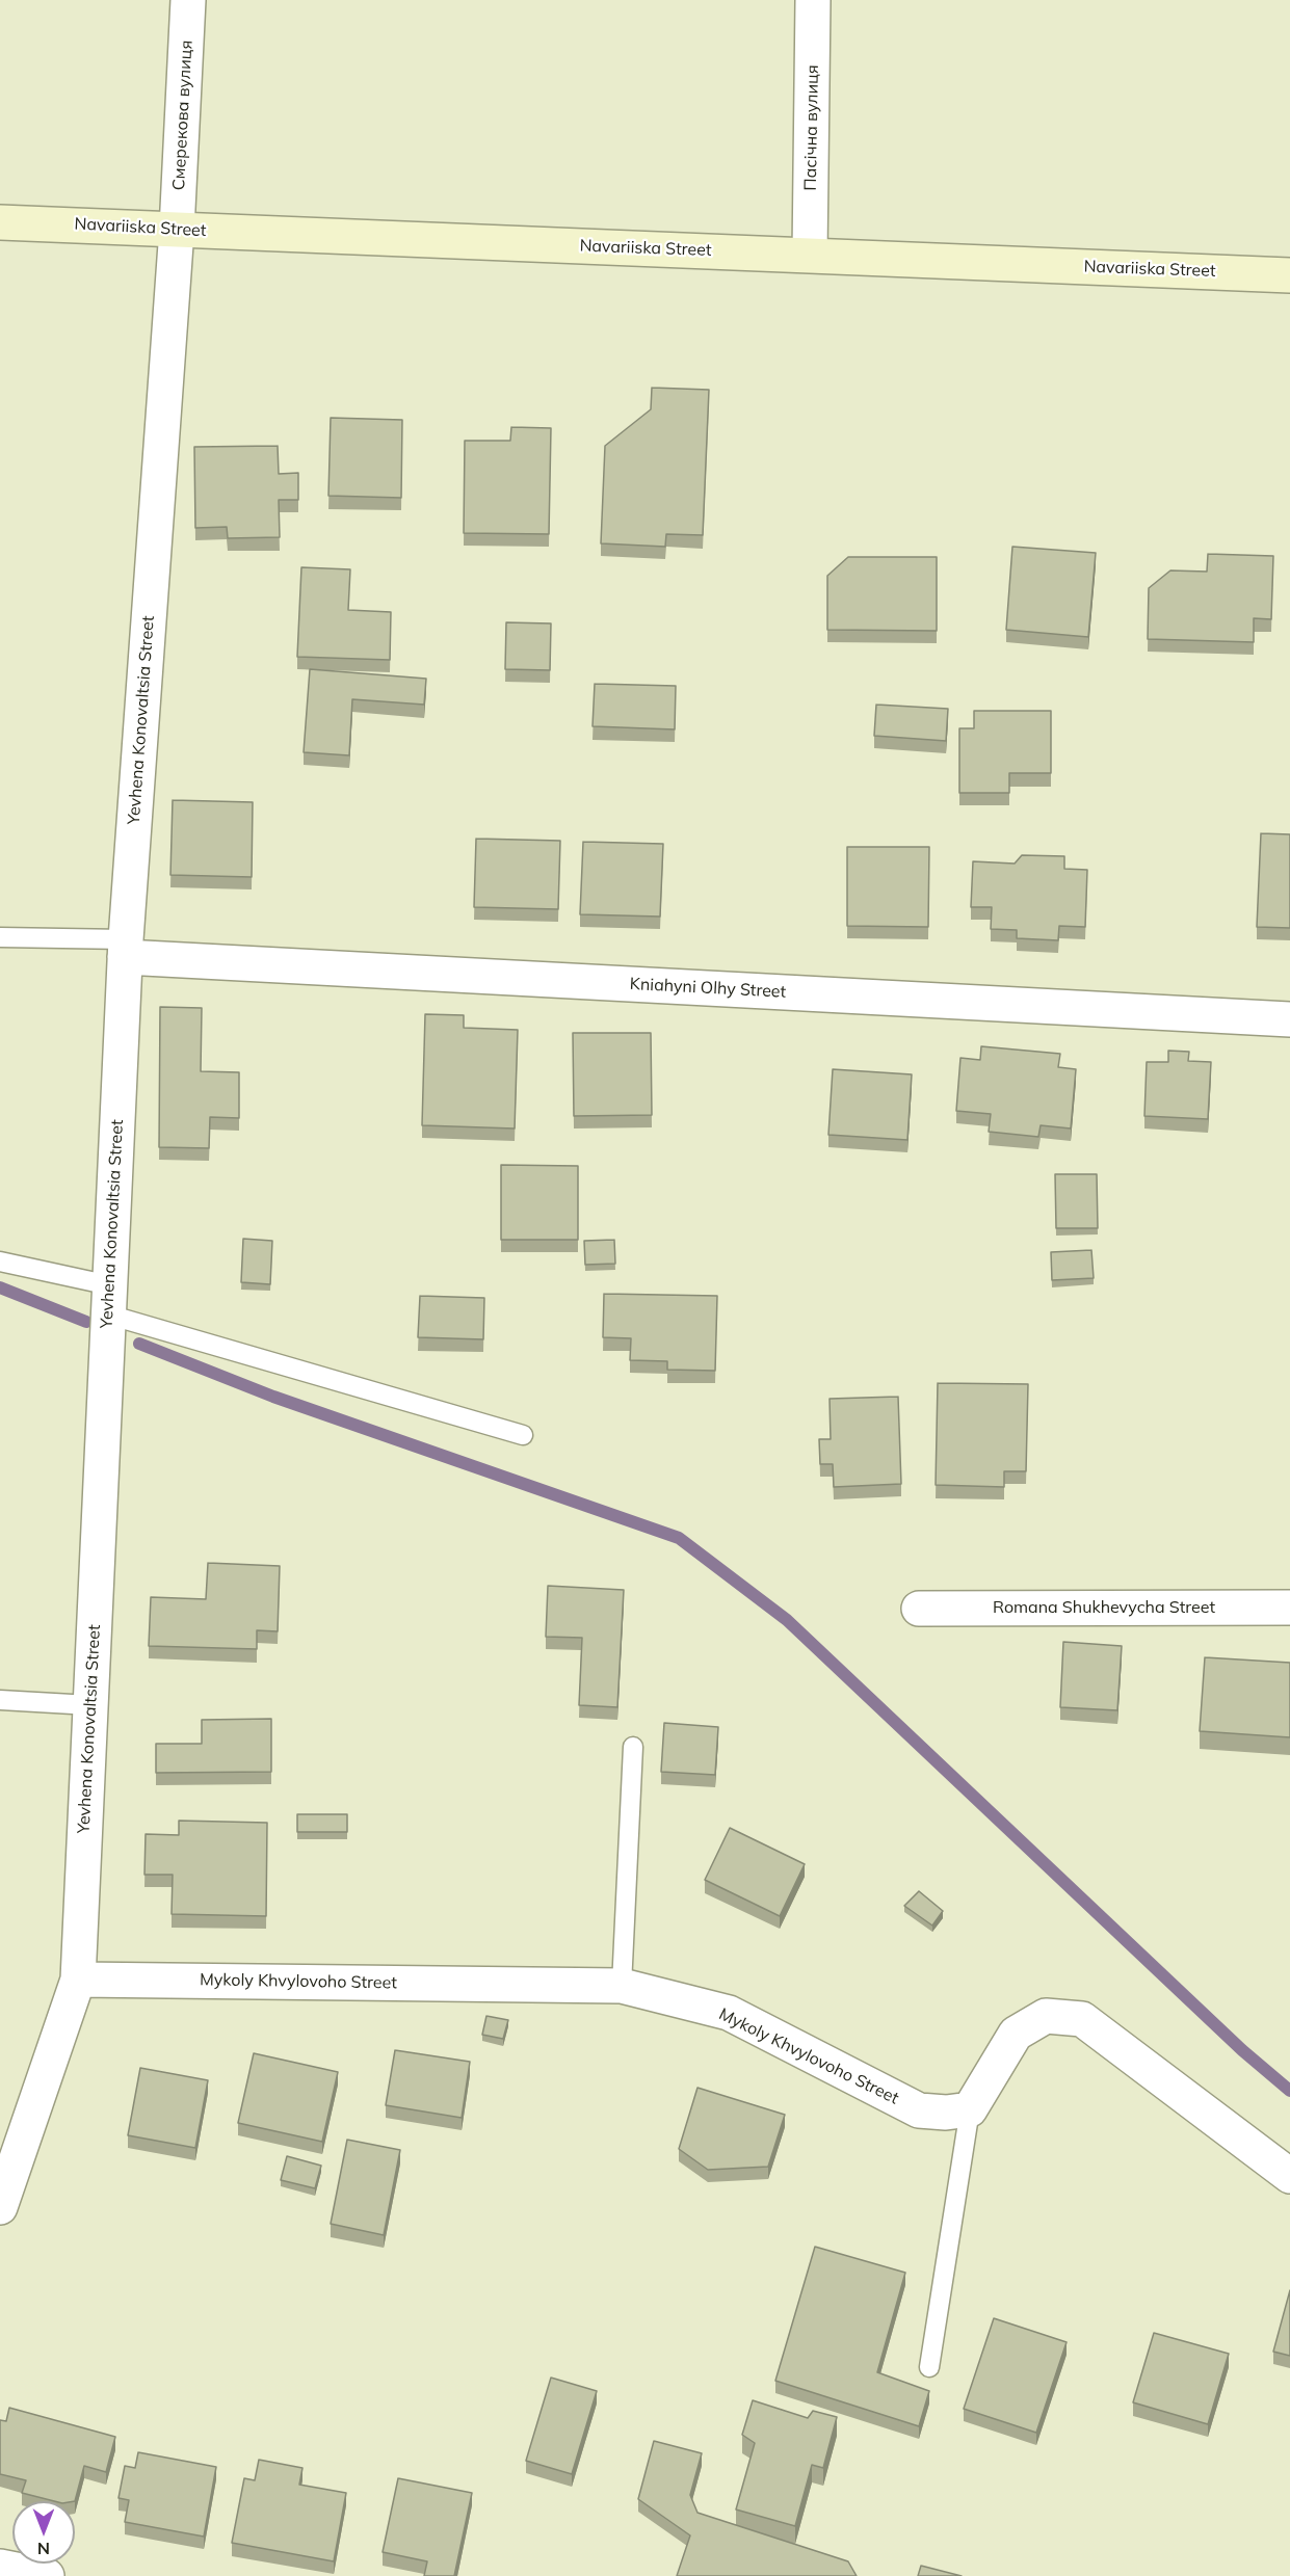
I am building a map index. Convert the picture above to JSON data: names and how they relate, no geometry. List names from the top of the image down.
{
  "streets": {
    "street": [
      "Смерекова вулиця",
      "Пасічна вулиця",
      "Navariiska Street",
      "Yevhena Konovaltsia Street",
      "Kniahyni Olhy Street",
      "Romana Shukhevycha Street",
      "Mykoly Khvylovoho Street"
    ]
  },
  "crossings": [
    ["Смерекова вулиця", "Navariiska Street"],
    ["Смерекова вулиця", "Yevhena Konovaltsia Street"],
    ["Пасічна вулиця", "Navariiska Street"],
    ["Navariiska Street", "Yevhena Konovaltsia Street"],
    ["Yevhena Konovaltsia Street", "Kniahyni Olhy Street"],
    ["Yevhena Konovaltsia Street", "Mykoly Khvylovoho Street"]
  ],
  "north": "bottom"
}
